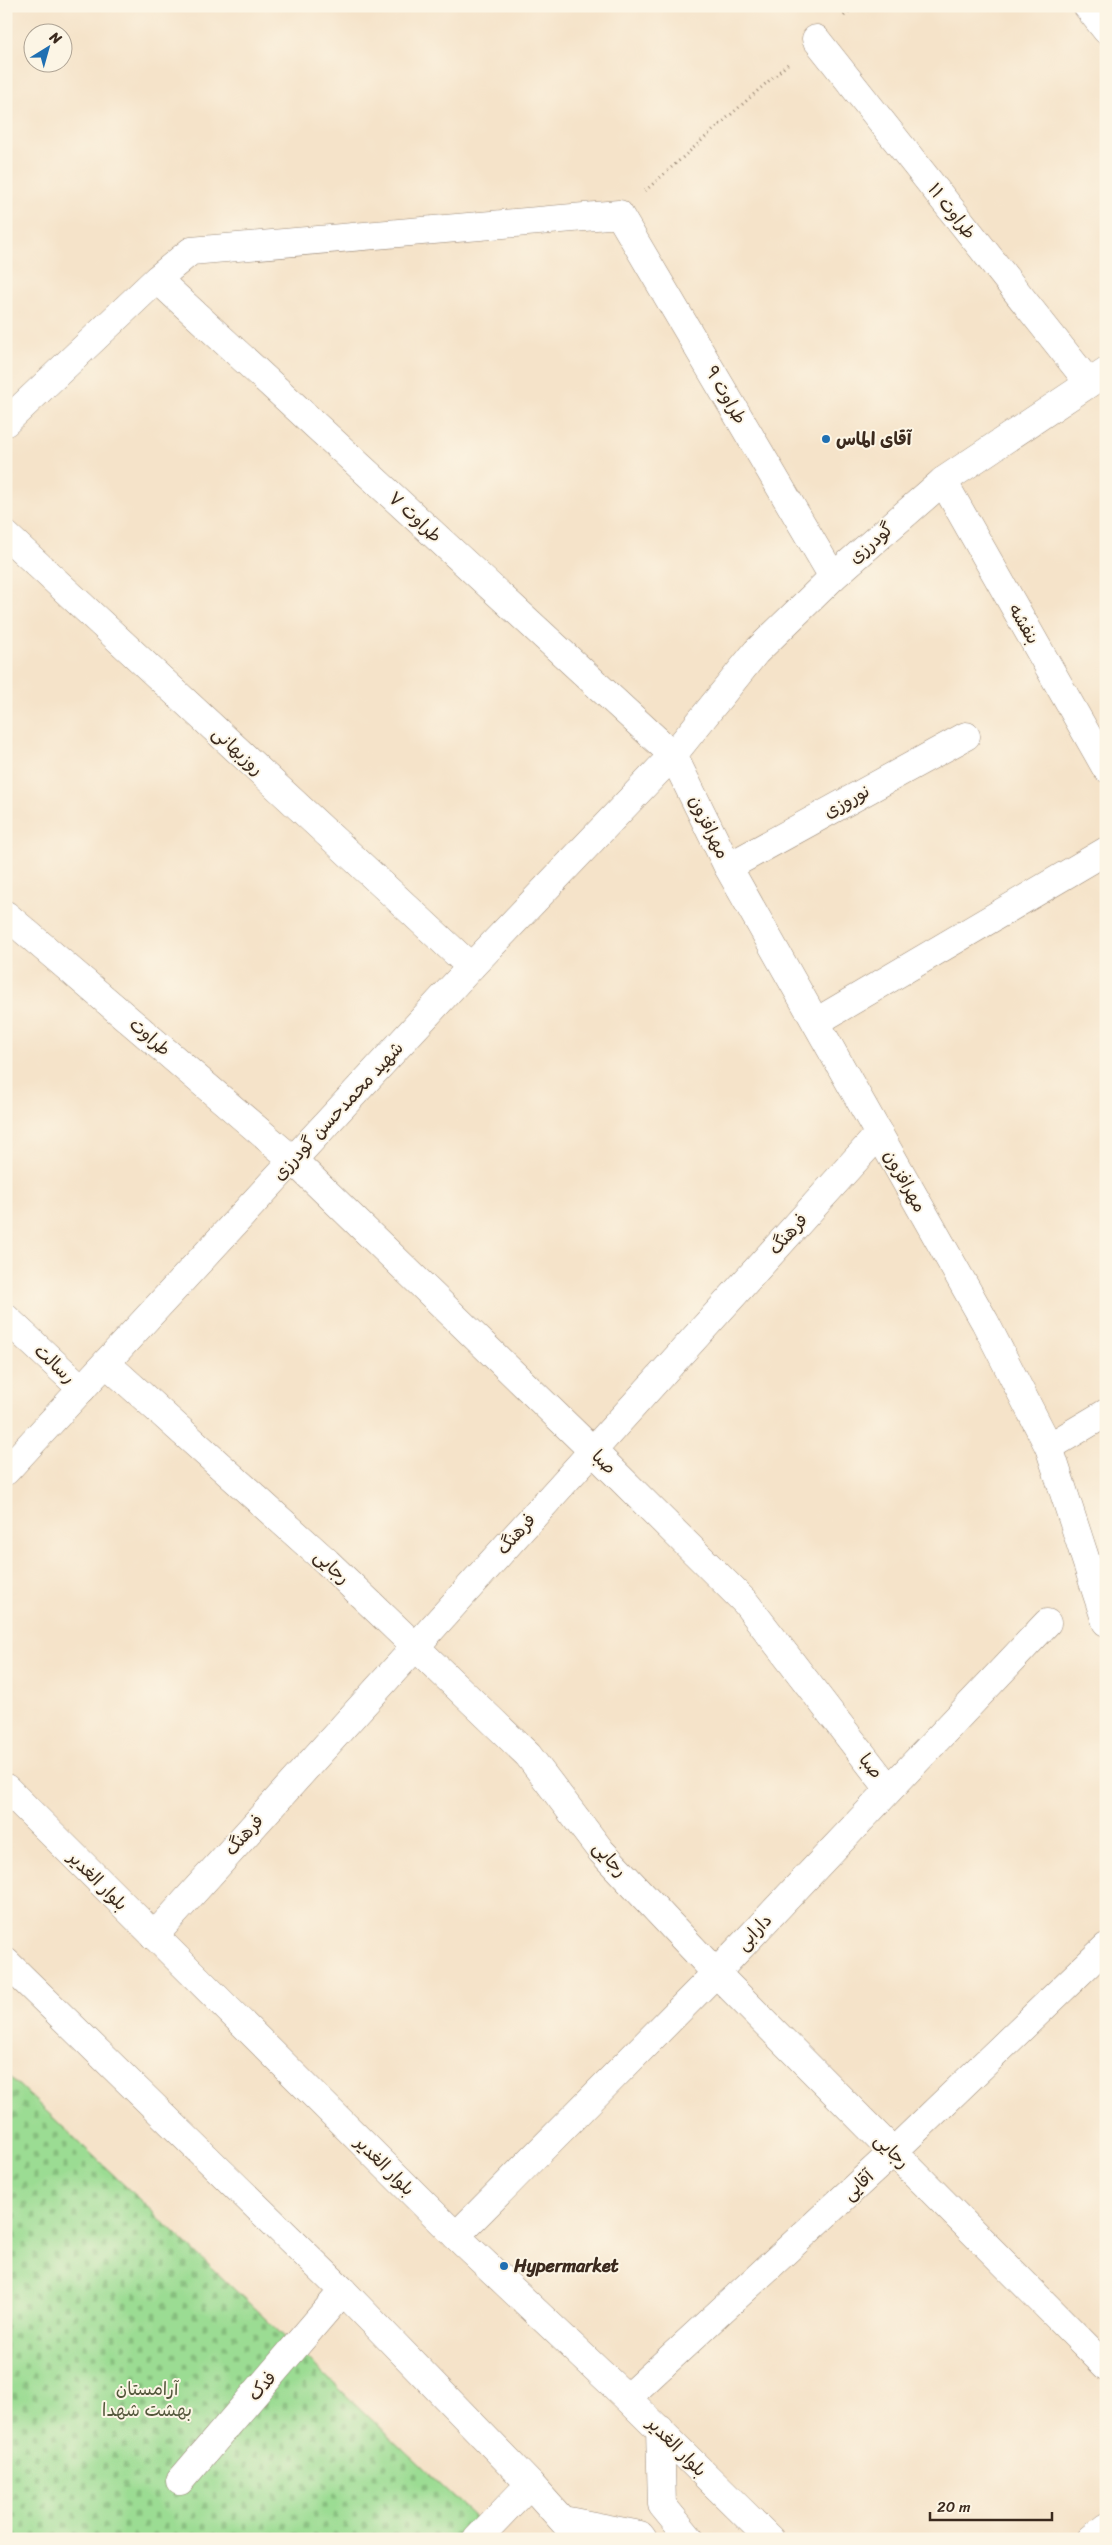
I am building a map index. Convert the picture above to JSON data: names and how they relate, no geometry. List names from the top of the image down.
{
  "streets": {
    "street": [
      "طراوت ۱۱",
      "طراوت ۹",
      "طراوت ۷",
      "گودرزی",
      "بنفشه",
      "روزبهانی",
      "نوروزی",
      "مهرافزون",
      "طراوت",
      "شهید محمدحسن گودرزی",
      "فرهنگ",
      "رسالت",
      "صبا",
      "رجایی",
      "بلوار الغدیر",
      "دارابی",
      "آقایی",
      "فدک"
    ]
  },
  "crossings": [
    ["طراوت ۱۱", "گودرزی"],
    ["طراوت ۹", "گودرزی"],
    ["طراوت ۷", "گودرزی"],
    ["طراوت ۷", "مهرافزون"],
    ["طراوت ۷", "شهید محمدحسن گودرزی"],
    ["گودرزی", "بنفشه"],
    ["گودرزی", "مهرافزون"],
    ["گودرزی", "شهید محمدحسن گودرزی"],
    ["روزبهانی", "شهید محمدحسن گودرزی"],
    ["نوروزی", "مهرافزون"],
    ["مهرافزون", "شهید محمدحسن گودرزی"],
    ["مهرافزون", "فرهنگ"],
    ["طراوت", "شهید محمدحسن گودرزی"],
    ["طراوت", "صبا"],
    ["شهید محمدحسن گودرزی", "رسالت"],
    ["شهید محمدحسن گودرزی", "صبا"],
    ["شهید محمدحسن گودرزی", "رجایی"],
    ["فرهنگ", "صبا"],
    ["فرهنگ", "رجایی"],
    ["فرهنگ", "بلوار الغدیر"],
    ["صبا", "دارابی"],
    ["رجایی", "دارابی"],
    ["رجایی", "آقایی"],
    ["بلوار الغدیر", "دارابی"],
    ["بلوار الغدیر", "آقایی"]
  ],
  "parks": ["آرامستان بهشت شهدا"],
  "places": ["آقای الماس", "Hypermarket"],
  "scale_bar": "20 m",
  "north": "top right"
}
